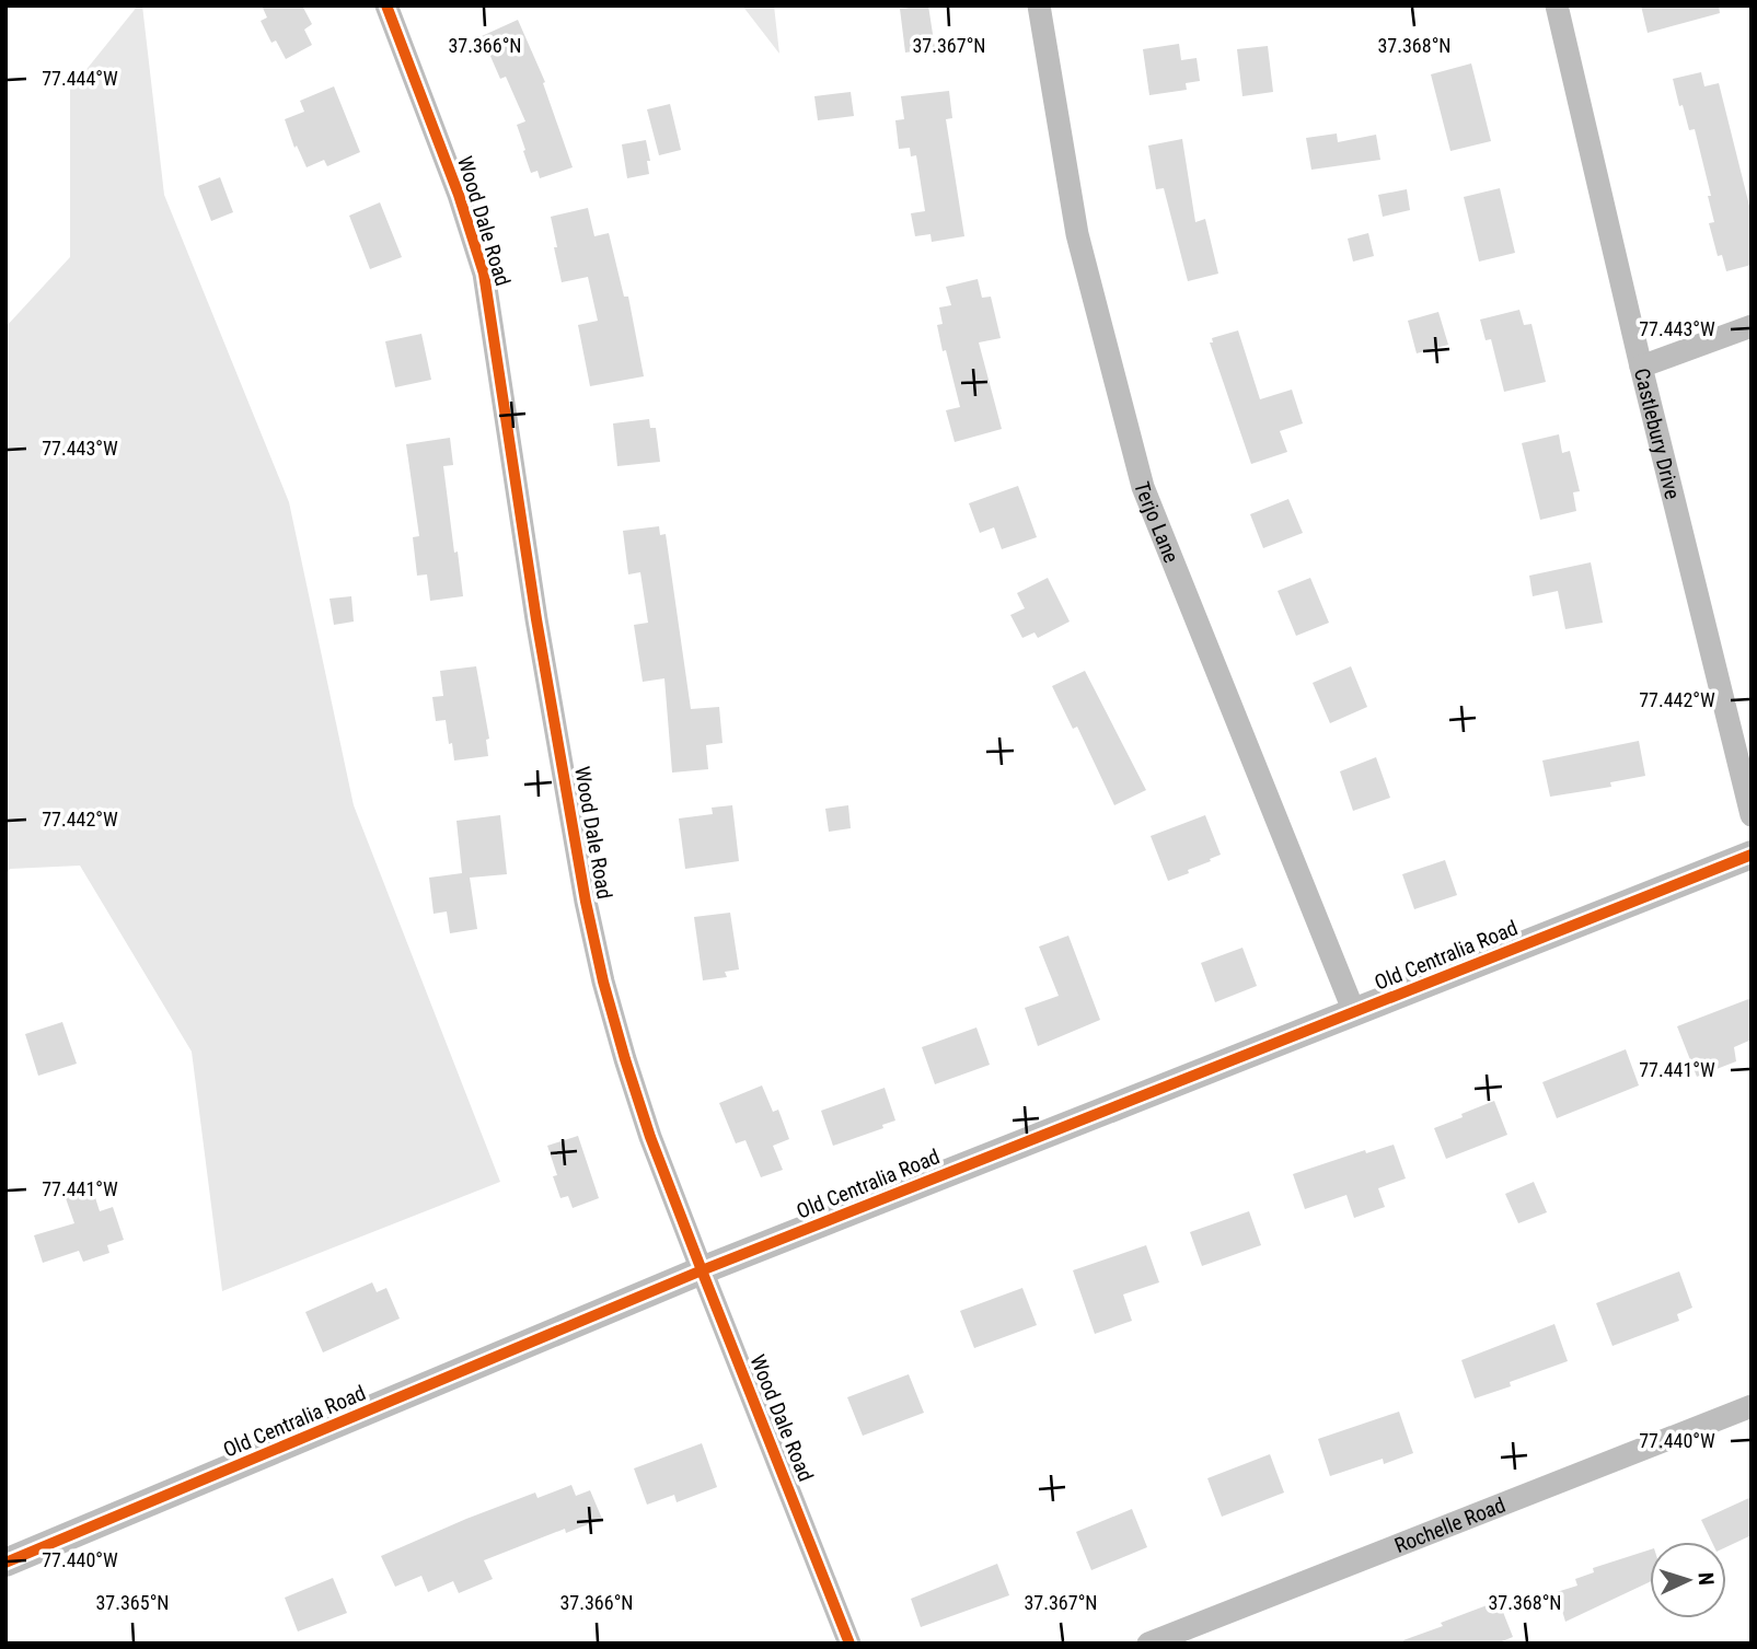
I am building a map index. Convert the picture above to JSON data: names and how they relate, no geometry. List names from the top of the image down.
{
  "streets": {
    "street": [
      "Wood Dale Road",
      "Castlebury Drive",
      "Terjo Lane",
      "Old Centralia Road",
      "Rochelle Road"
    ]
  },
  "crossings": [
    ["Wood Dale Road", "Old Centralia Road"],
    ["Terjo Lane", "Old Centralia Road"]
  ],
  "north": "right",
  "coordinates": [
    "37.366°N",
    "37.367°N",
    "37.368°N",
    "77.444°W",
    "77.443°W",
    "77.442°W",
    "77.441°W",
    "77.440°W",
    "37.365°N"
  ]
}
